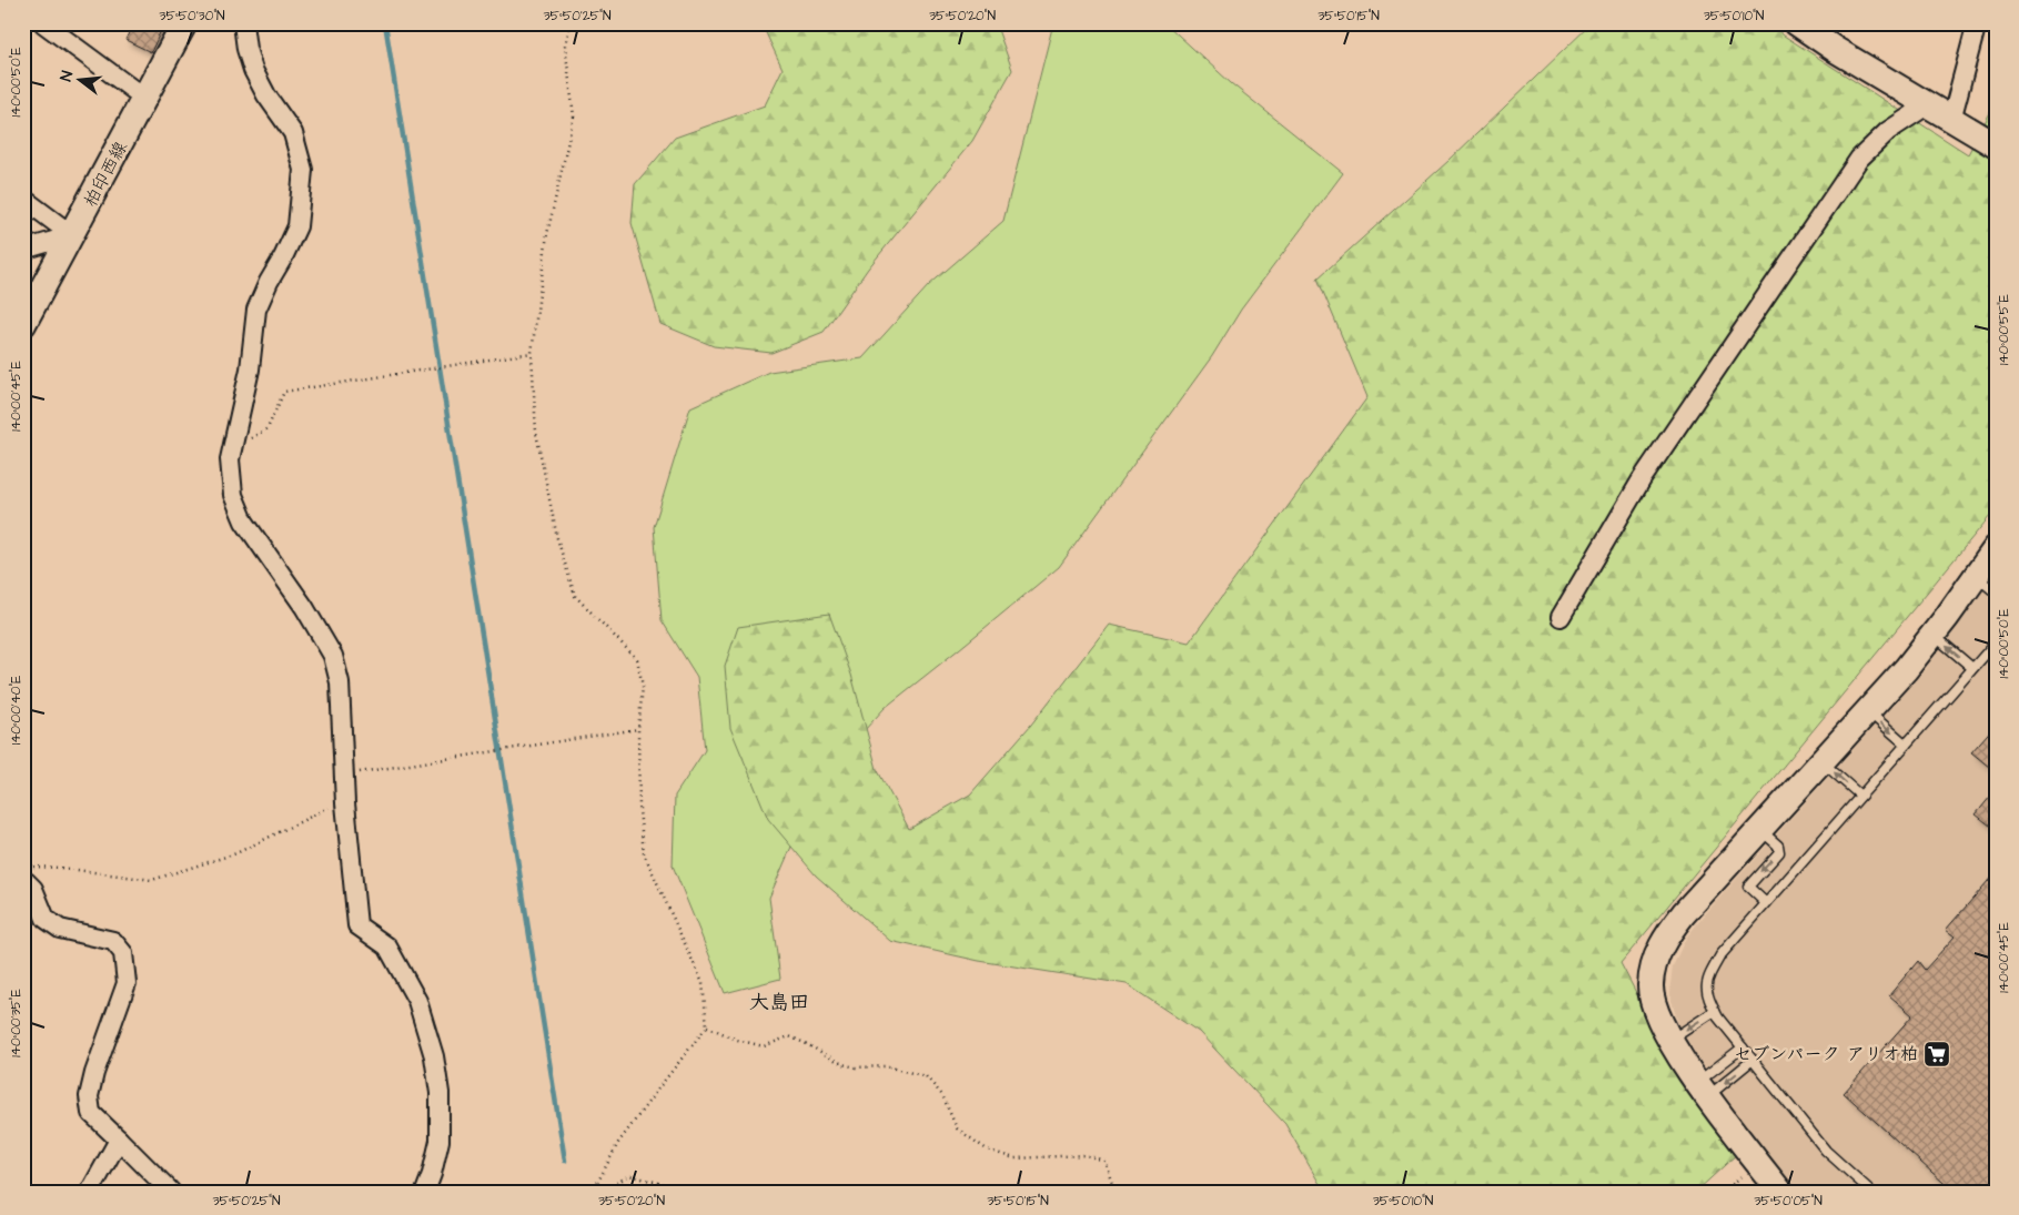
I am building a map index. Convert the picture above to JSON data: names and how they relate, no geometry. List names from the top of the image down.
{
  "streets": {
    "street": ["柏印西線"]
  },
  "districts": ["大島田"],
  "places": {
    "supermarket": ["セブンパーク アリオ柏"]
  },
  "north": "left",
  "coordinates": [
    "35°50'30\"N",
    "35°50'25\"N",
    "35°50'20\"N",
    "35°50'15\"N",
    "35°50'10\"N",
    "140°00'50\"E",
    "140°00'55\"E",
    "140°00'45\"E",
    "140°00'40\"E",
    "140°00'35\"E",
    "35°50'05\"N"
  ]
}
